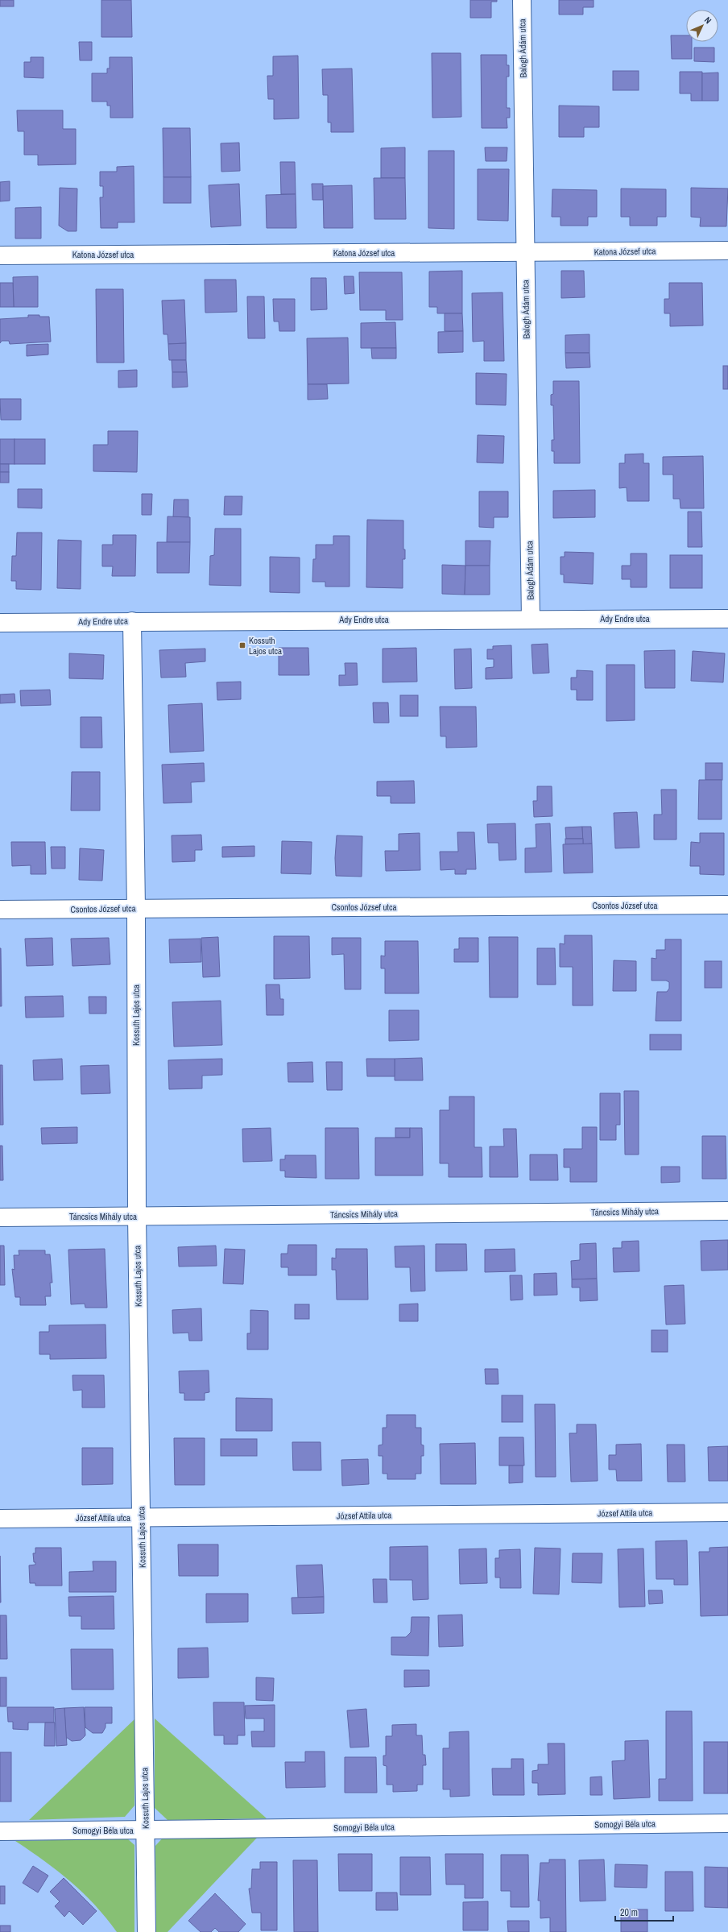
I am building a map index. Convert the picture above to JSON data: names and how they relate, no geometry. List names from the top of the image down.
{
  "streets": {
    "street": [
      "Balogh Ádám utca",
      "Katona József utca",
      "Ady Endre utca",
      "Csontos József utca",
      "Kossuth Lajos utca",
      "Táncsics Mihály utca",
      "József Attila utca",
      "Somogyi Béla utca"
    ]
  },
  "crossings": [
    ["Balogh Ádám utca", "Katona József utca"],
    ["Balogh Ádám utca", "Ady Endre utca"],
    ["Ady Endre utca", "Kossuth Lajos utca"],
    ["Csontos József utca", "Kossuth Lajos utca"],
    ["Kossuth Lajos utca", "Táncsics Mihály utca"],
    ["Kossuth Lajos utca", "József Attila utca"],
    ["Kossuth Lajos utca", "Somogyi Béla utca"]
  ],
  "places": {
    "transit": ["Kossuth Lajos utca"]
  },
  "scale_bar": "20 m",
  "north": "top right"
}
